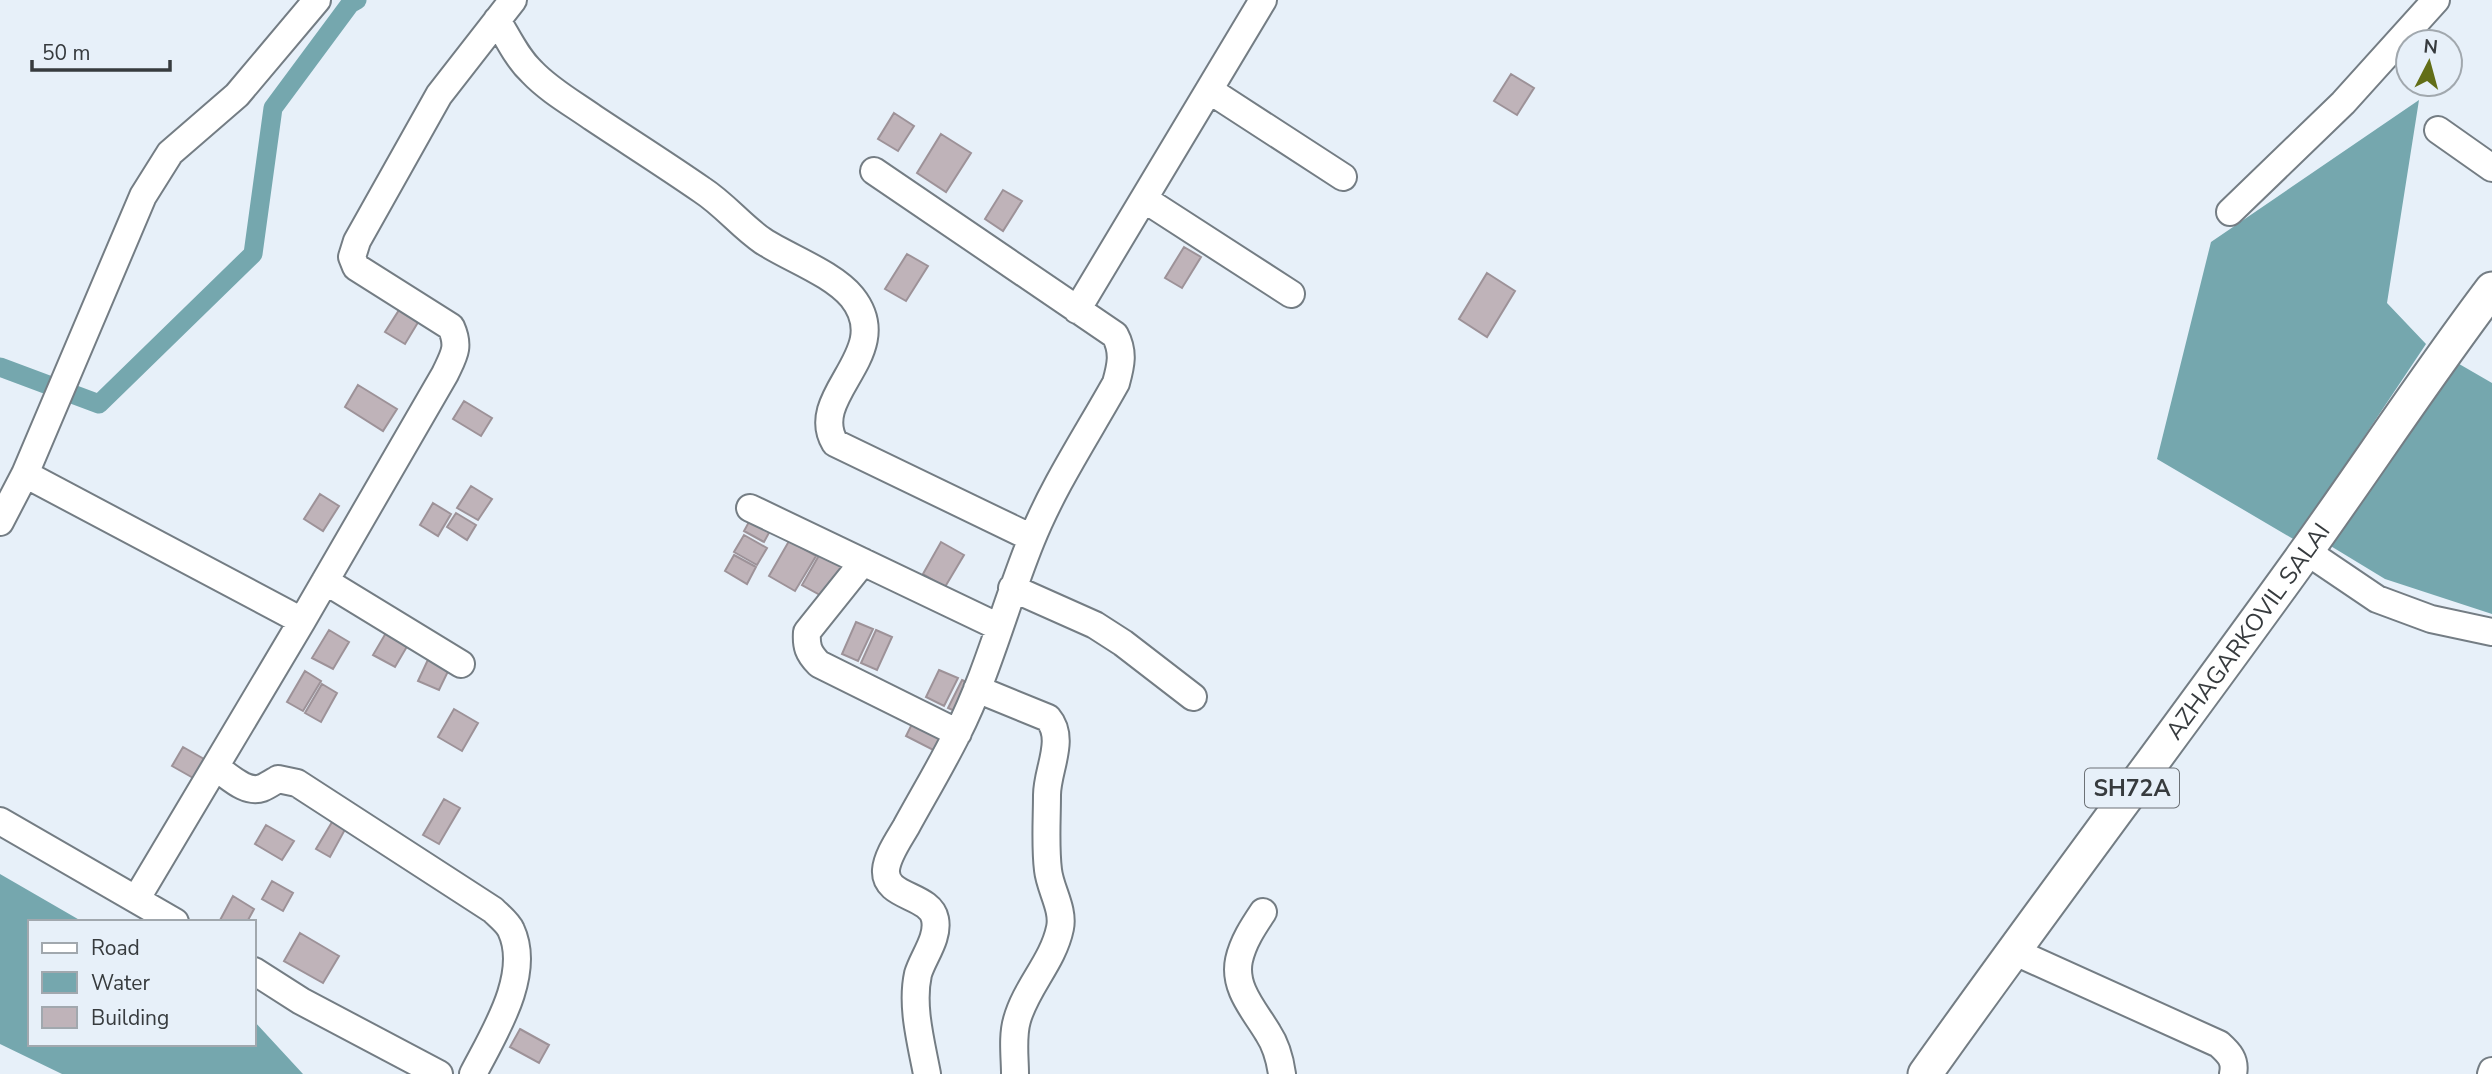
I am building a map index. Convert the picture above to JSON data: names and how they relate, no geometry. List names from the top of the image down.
{
  "streets": {
    "main road": ["AZHAGARKOVIL SALAI", "SH72A"]
  },
  "legend": ["Road", "Water", "Building"],
  "scale_bar": "50 m",
  "north": "top"
}
